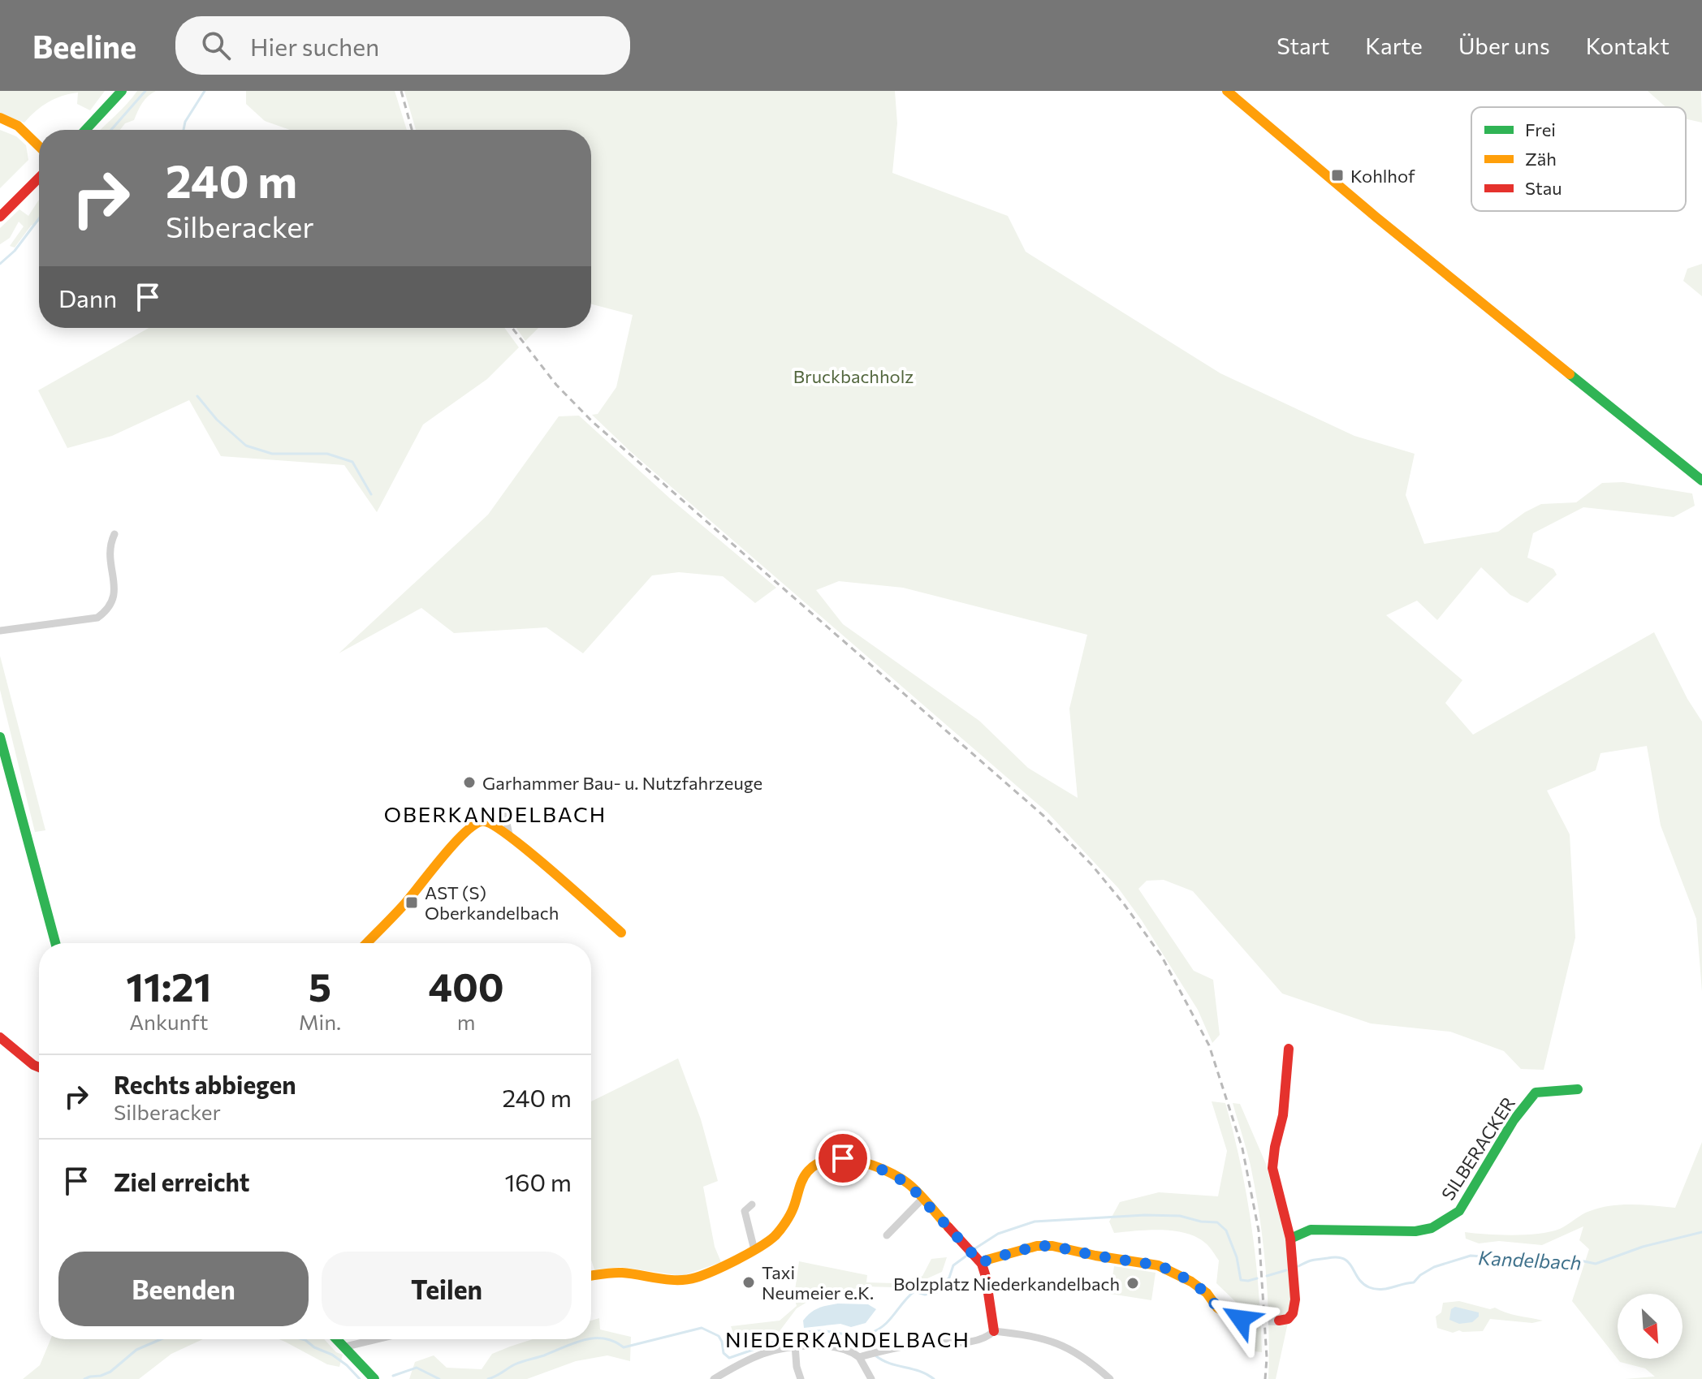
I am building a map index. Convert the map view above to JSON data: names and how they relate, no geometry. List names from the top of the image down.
{
  "streets": {
    "street": ["SILBERACKER"]
  },
  "districts": ["OBERKANDELBACH", "NIEDERKANDELBACH"],
  "water": ["Kandelbach"],
  "parks": ["Bruckbachholz"],
  "places": {
    "transit": ["Kohlhof", "AST (S) Oberkandelbach"],
    "other": ["Garhammer Bau- u. Nutzfahrzeuge", "Taxi Neumeier e.K.", "Bolzplatz Niederkandelbach"]
  },
  "legend": ["Frei", "Zäh", "Stau"],
  "north": "bottom right",
  "page": {
    "header": "Beeline",
    "search": "Hier suchen",
    "nav": [
      "Start",
      "Karte",
      "Über uns",
      "Kontakt"
    ],
    "turn": ["240 m", "Silberacker"],
    "then": "Dann",
    "eta": [
      "11:21",
      "Ankunft",
      "5",
      "Min.",
      "400",
      "m"
    ],
    "list": [
      {
        "name": "Rechts abbiegen",
        "note": "Silberacker",
        "value": "240 m"
      },
      {
        "name": "Ziel erreicht",
        "value": "160 m"
      }
    ],
    "buttons": ["Beenden", "Teilen"]
  }
}
